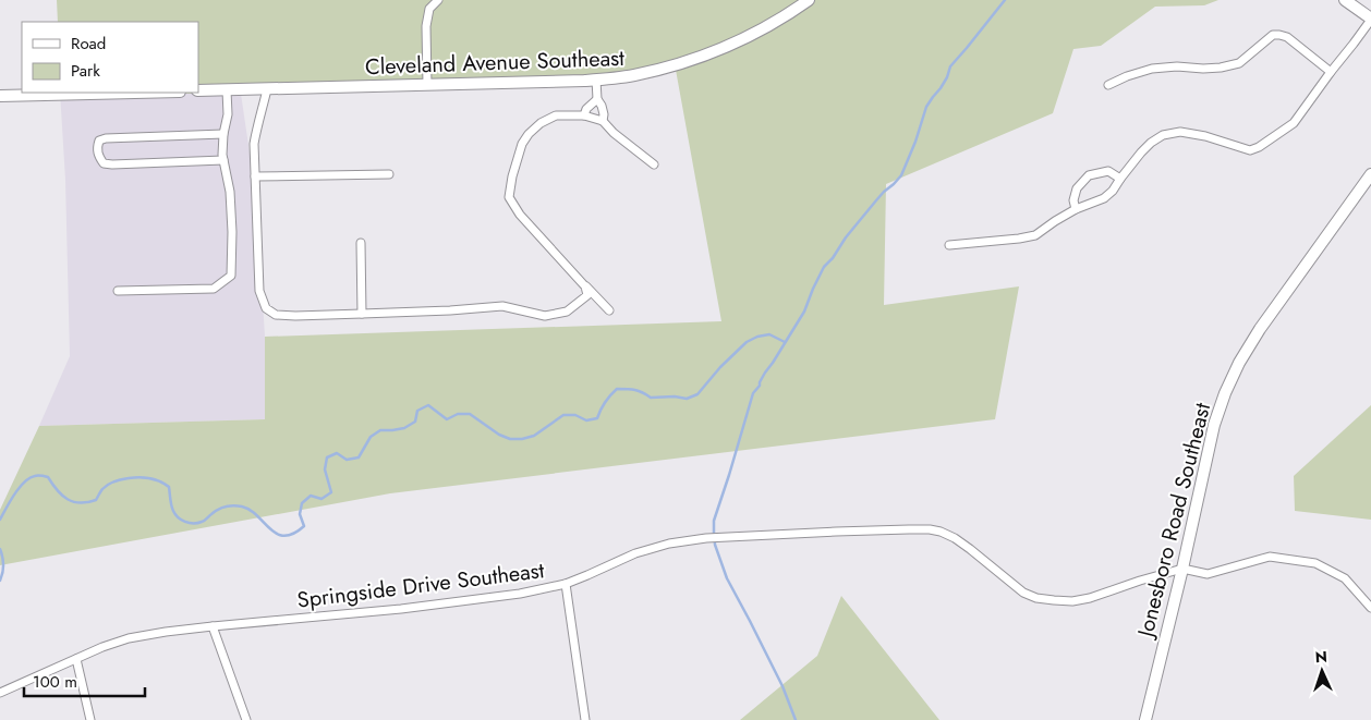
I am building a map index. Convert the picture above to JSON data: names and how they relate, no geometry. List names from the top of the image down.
{
  "streets": {
    "main road": ["Cleveland Avenue Southeast", "Jonesboro Road Southeast"],
    "street": ["Springside Drive Southeast"]
  },
  "crossings": [
    ["Jonesboro Road Southeast", "Springside Drive Southeast"]
  ],
  "legend": ["Road", "Park"],
  "scale_bar": "100 m",
  "north": "top"
}
